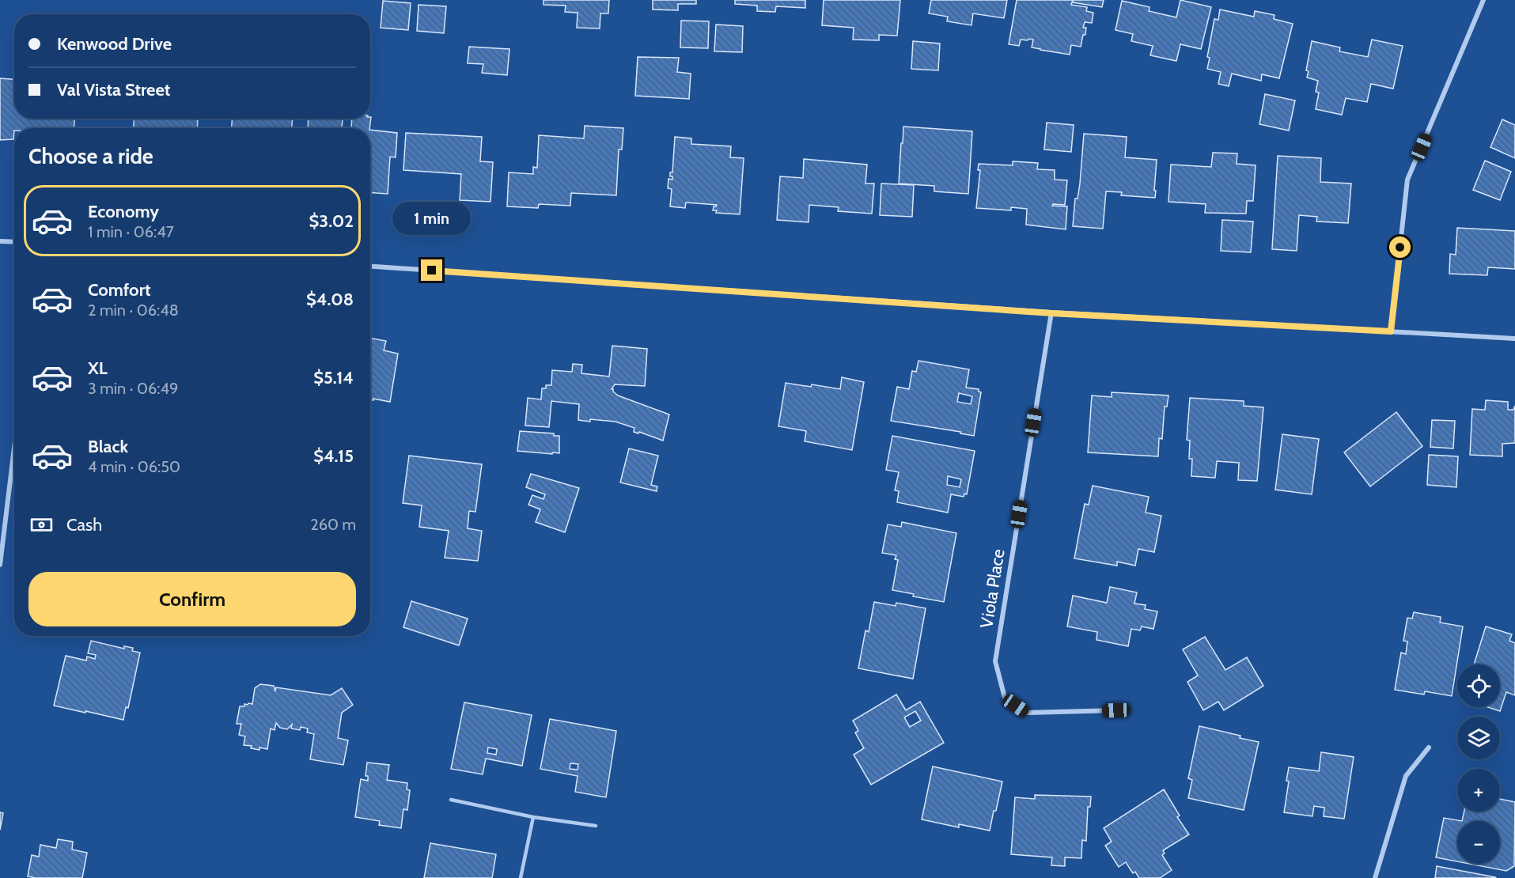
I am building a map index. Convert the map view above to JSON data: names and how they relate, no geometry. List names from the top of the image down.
{
  "streets": {
    "street": ["Viola Place"]
  },
  "page": {
    "banner": ["Kenwood Drive", "Val Vista Street"],
    "heading": "Choose a ride",
    "list": [
      {
        "name": "Economy",
        "note": "1 min · 06:47",
        "value": "$3.02"
      },
      {
        "name": "Comfort",
        "note": "2 min · 06:48",
        "value": "$4.08"
      },
      {
        "name": "XL",
        "note": "3 min · 06:49",
        "value": "$5.14"
      },
      {
        "name": "Black",
        "note": "4 min · 06:50",
        "value": "$4.15"
      }
    ],
    "bubble": "1 min",
    "pay": ["Cash", "260 m"],
    "buttons": "Confirm",
    "map_buttons": ["+", "−"]
  }
}
